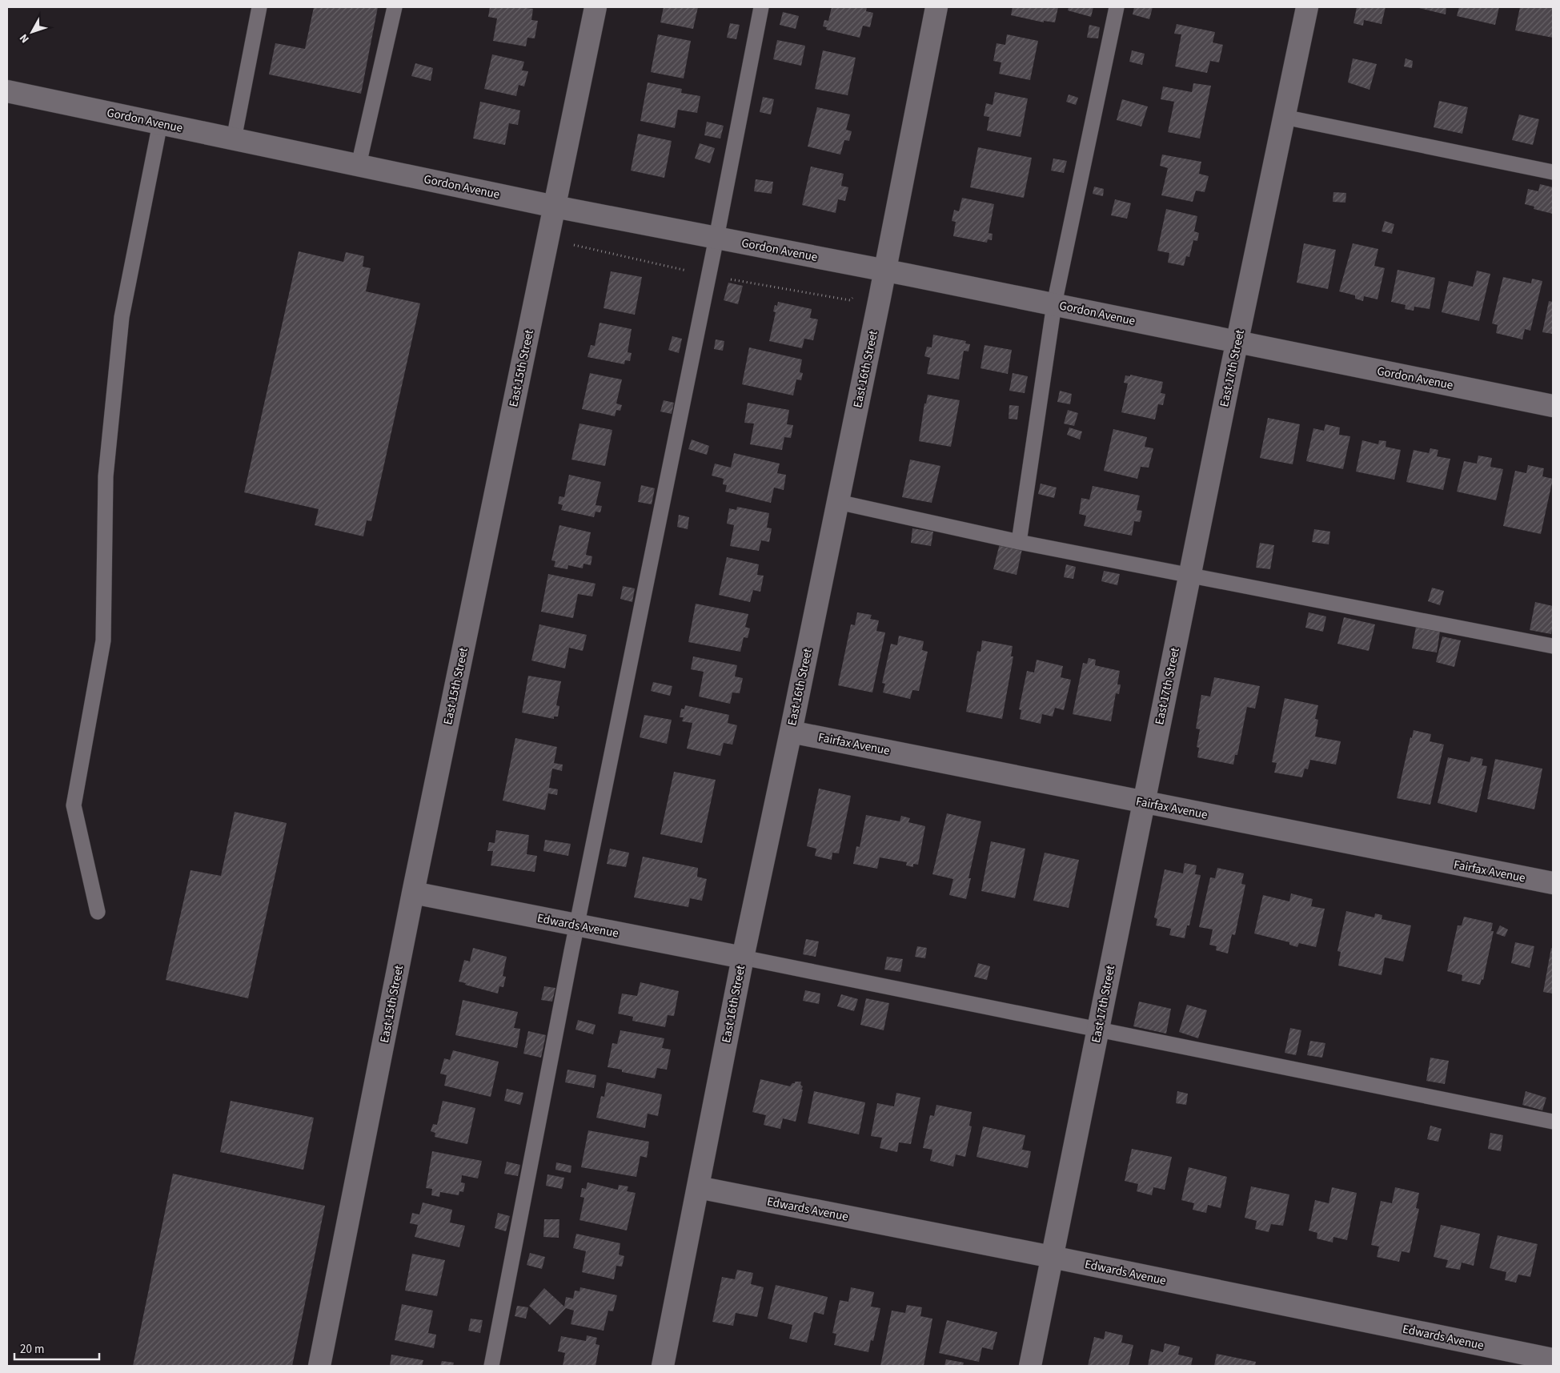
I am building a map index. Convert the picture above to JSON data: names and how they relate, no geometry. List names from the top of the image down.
{
  "streets": {
    "street": [
      "Gordon Avenue",
      "East 15th Street",
      "East 17th Street",
      "East 16th Street",
      "Fairfax Avenue",
      "Edwards Avenue"
    ]
  },
  "crossings": [
    ["Gordon Avenue", "East 15th Street"],
    ["Gordon Avenue", "East 17th Street"],
    ["Gordon Avenue", "East 16th Street"],
    ["East 15th Street", "Edwards Avenue"],
    ["East 17th Street", "Fairfax Avenue"],
    ["East 17th Street", "Edwards Avenue"],
    ["East 16th Street", "Fairfax Avenue"],
    ["East 16th Street", "Edwards Avenue"]
  ],
  "scale_bar": "20 m",
  "north": "bottom left"
}
